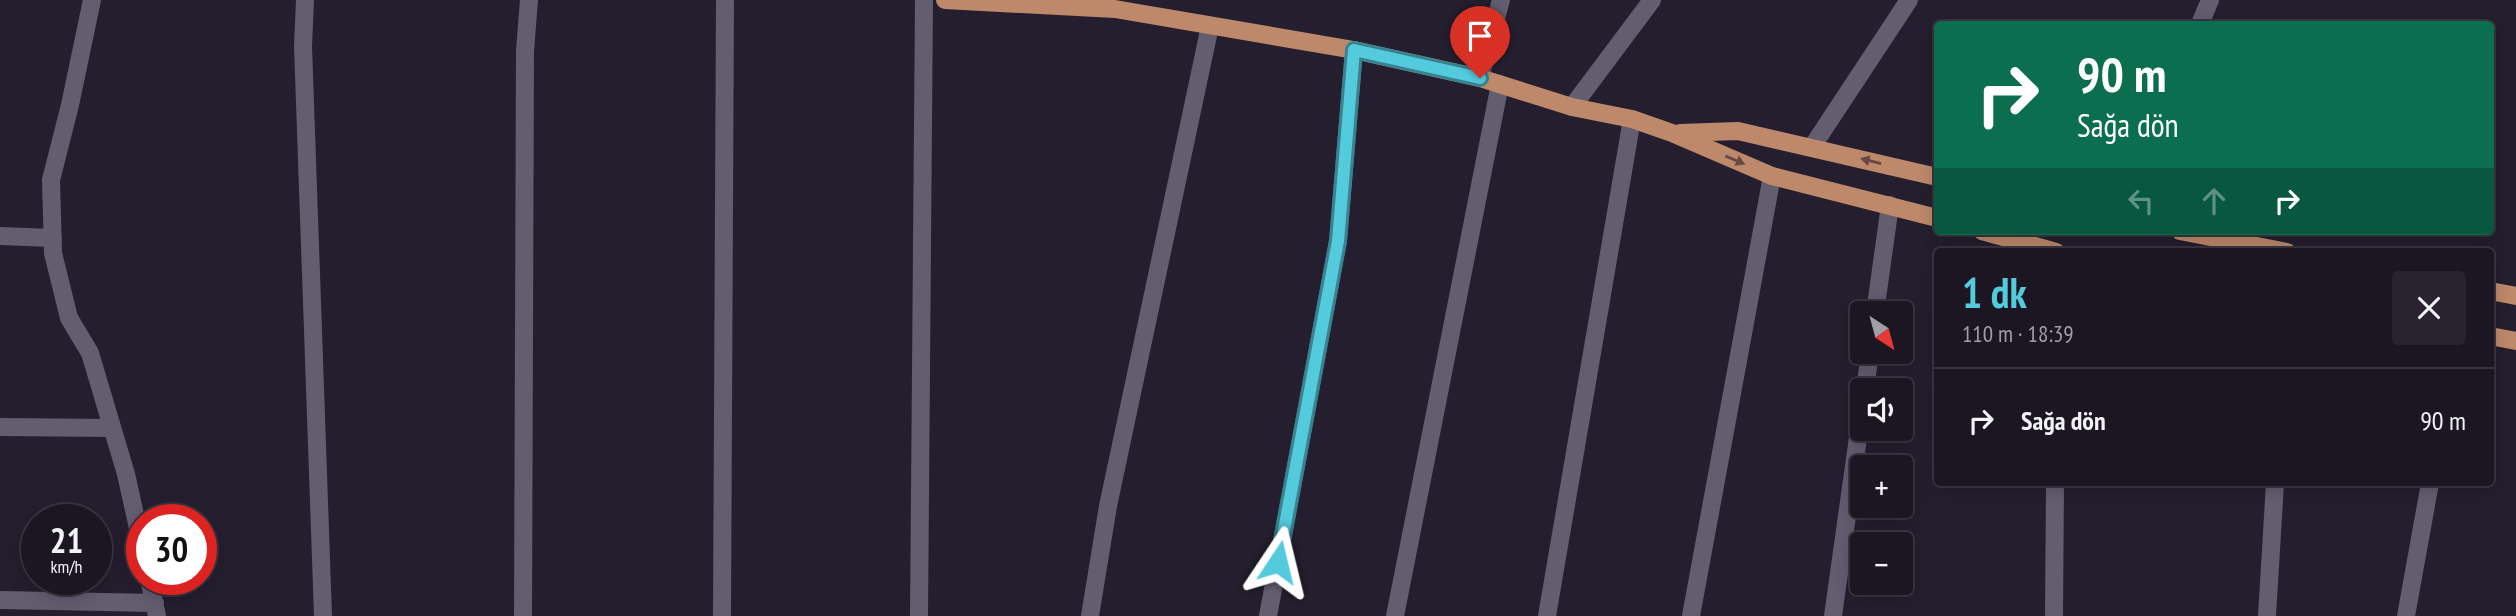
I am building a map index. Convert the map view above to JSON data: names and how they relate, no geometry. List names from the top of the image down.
{
  "north": "bottom right",
  "page": {
    "turn": ["90 m", "Sağa dön"],
    "heading": ["1 dk", "110 m · 18:39"],
    "map_buttons": ["+", "−"],
    "list": [
      {
        "name": "Sağa dön",
        "value": "90 m"
      }
    ],
    "speed": "21 km/h",
    "limit": "30"
  }
}
